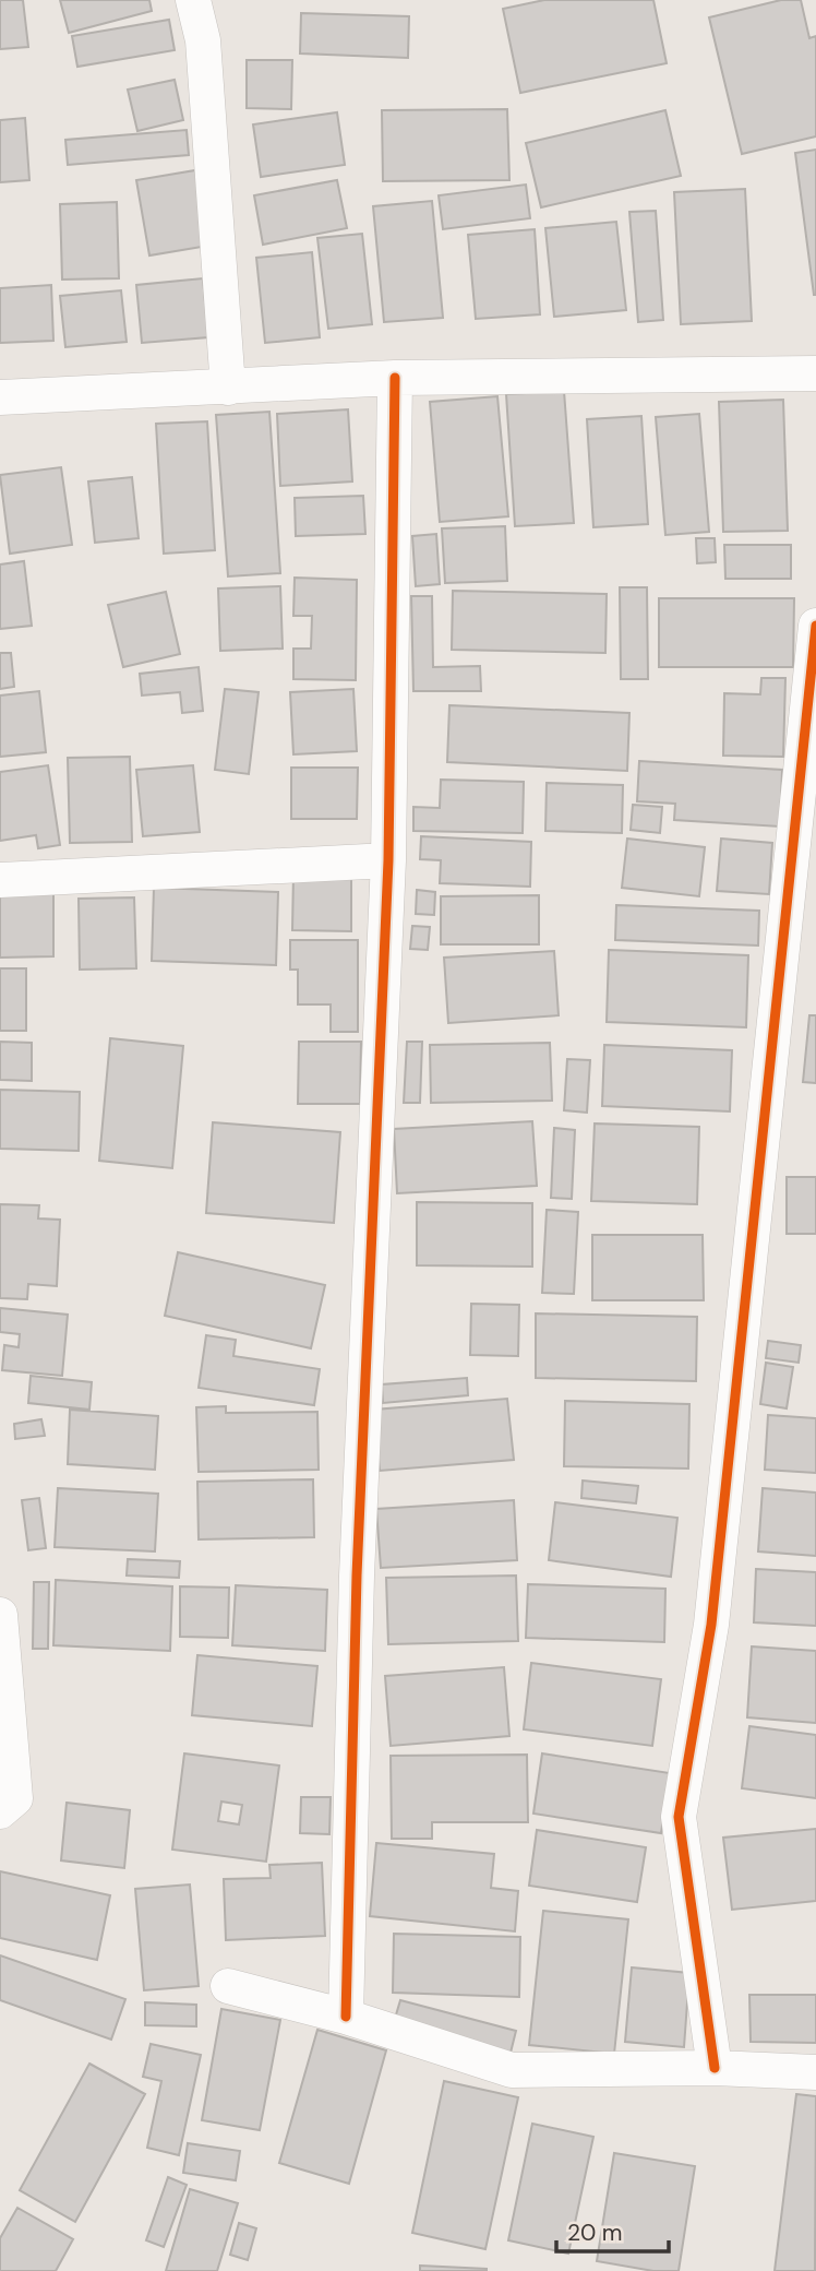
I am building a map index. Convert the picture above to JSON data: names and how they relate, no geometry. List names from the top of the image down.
{
  "scale_bar": "20 m"
}
